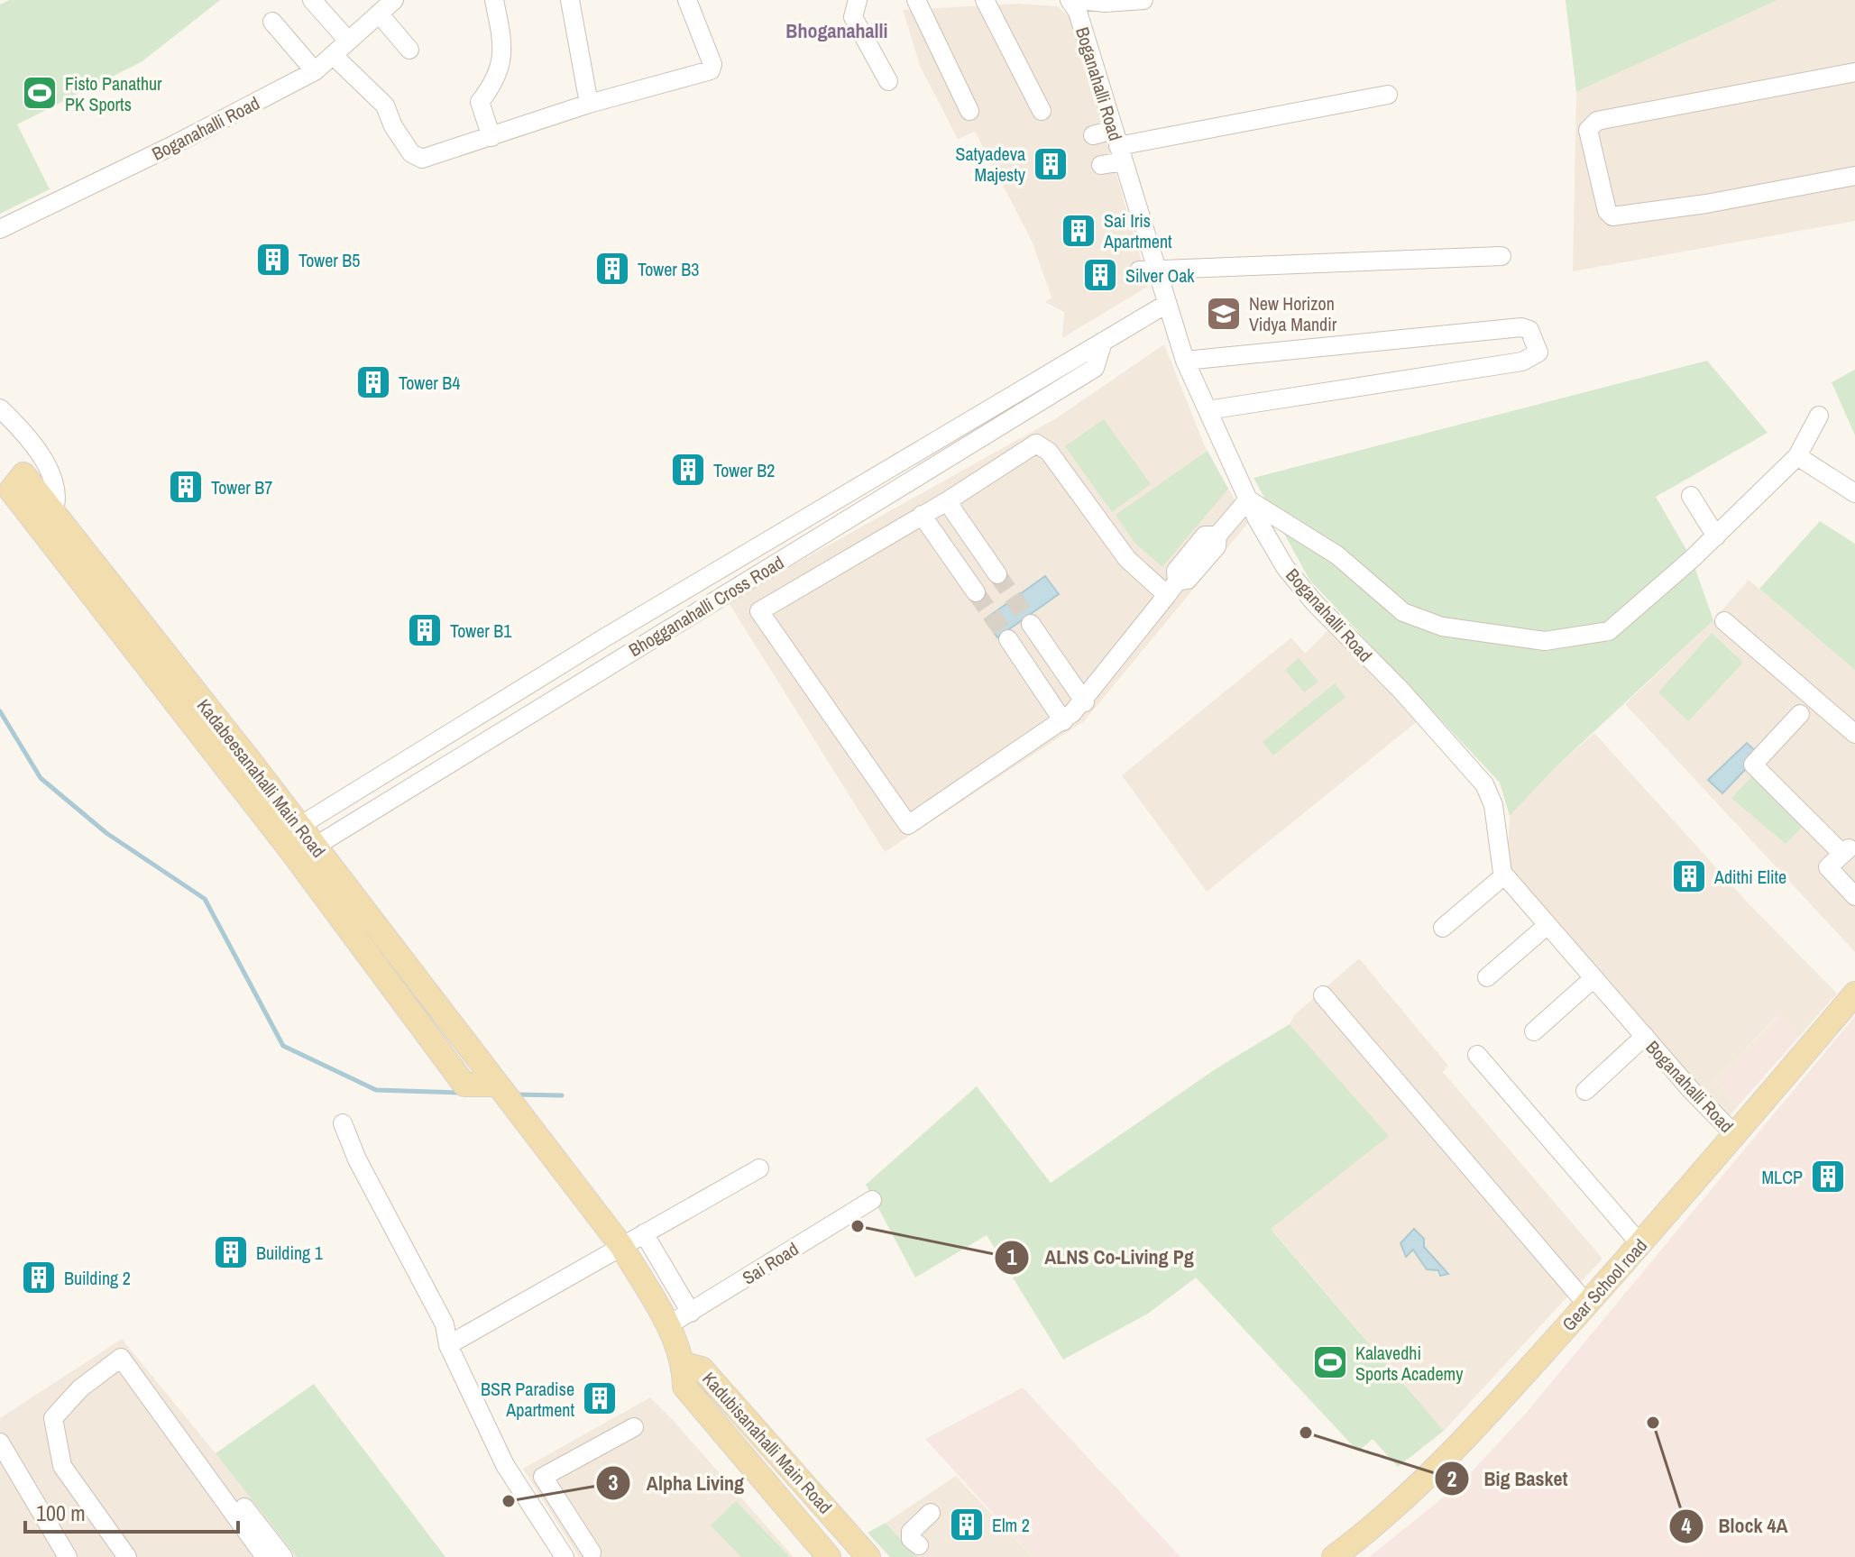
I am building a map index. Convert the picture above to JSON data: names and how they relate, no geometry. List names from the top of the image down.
{
  "streets": {
    "main road": ["Kadabeesanahalli Main Road", "Gear School road", "Kadubisanahalli Main Road"],
    "street": ["Boganahalli Road", "Bhogganahalli Cross Road", "Sai Road"]
  },
  "crossings": [
    ["Boganahalli Road", "Bhogganahalli Cross Road"],
    ["Boganahalli Road", "Gear School road"],
    ["Bhogganahalli Cross Road", "Kadabeesanahalli Main Road"],
    ["Kadabeesanahalli Main Road", "Kadubisanahalli Main Road"],
    ["Sai Road", "Kadubisanahalli Main Road"]
  ],
  "districts": ["Bhoganahalli"],
  "places": {
    "sports": ["Fisto Panathur PK Sports", "Kalavedhi Sports Academy"],
    "building": [
      "Satyadeva Majesty",
      "Sai Iris Apartment",
      "Tower B5",
      "Tower B3",
      "Silver Oak",
      "Tower B4",
      "Tower B2",
      "Tower B7",
      "Tower B1",
      "Adithi Elite",
      "MLCP",
      "Building 1",
      "Building 2",
      "BSR Paradise Apartment",
      "Elm 2"
    ],
    "school or university": ["New Horizon Vidya Mandir"],
    "other": [
      "ALNS Co-Living Pg",
      "Block 4A",
      "Big Basket",
      "Alpha Living"
    ]
  },
  "scale_bar": "100 m"
}
